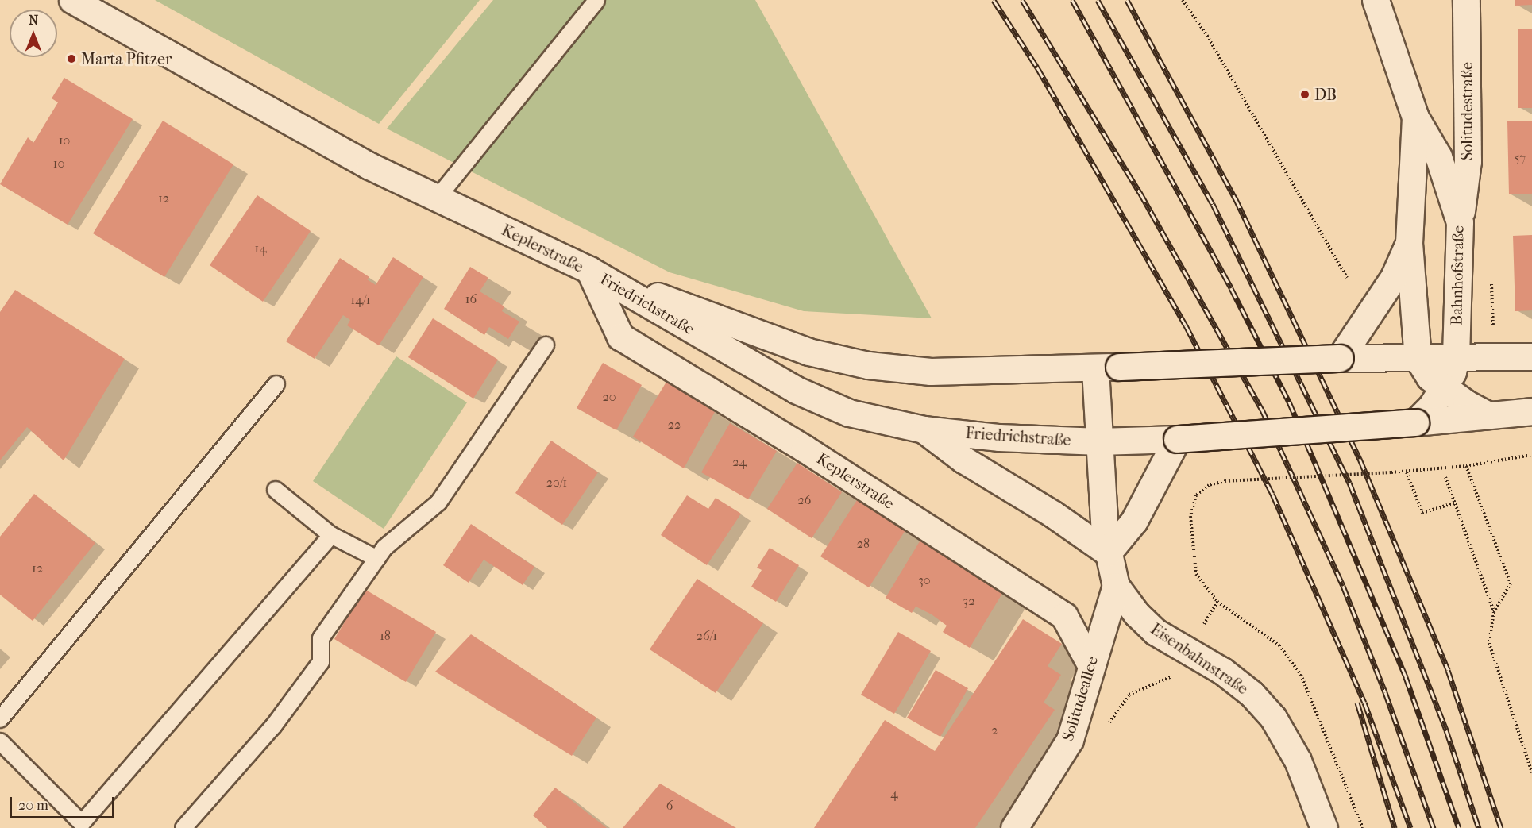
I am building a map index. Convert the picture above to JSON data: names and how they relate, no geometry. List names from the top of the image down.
{
  "streets": {
    "main road": [
      "Solitudestraße",
      "Keplerstraße",
      "Bahnhofstraße",
      "Friedrichstraße",
      "Eisenbahnstraße",
      "Solitudeallee"
    ]
  },
  "crossings": [
    ["Solitudestraße", "Bahnhofstraße"],
    ["Keplerstraße", "Friedrichstraße"],
    ["Keplerstraße", "Solitudeallee"],
    ["Bahnhofstraße", "Friedrichstraße"],
    ["Friedrichstraße", "Eisenbahnstraße"],
    ["Eisenbahnstraße", "Solitudeallee"]
  ],
  "places": ["Marta Pfitzer", "DB"],
  "house_numbers": [
    "10",
    "57",
    "10",
    "12",
    "14",
    "16",
    "14/1",
    "20",
    "22",
    "24",
    "20/1",
    "26",
    "28",
    "12",
    "30",
    "32",
    "18",
    "26/1",
    "2",
    "4",
    "6"
  ],
  "scale_bar": "20 m",
  "north": "top"
}
